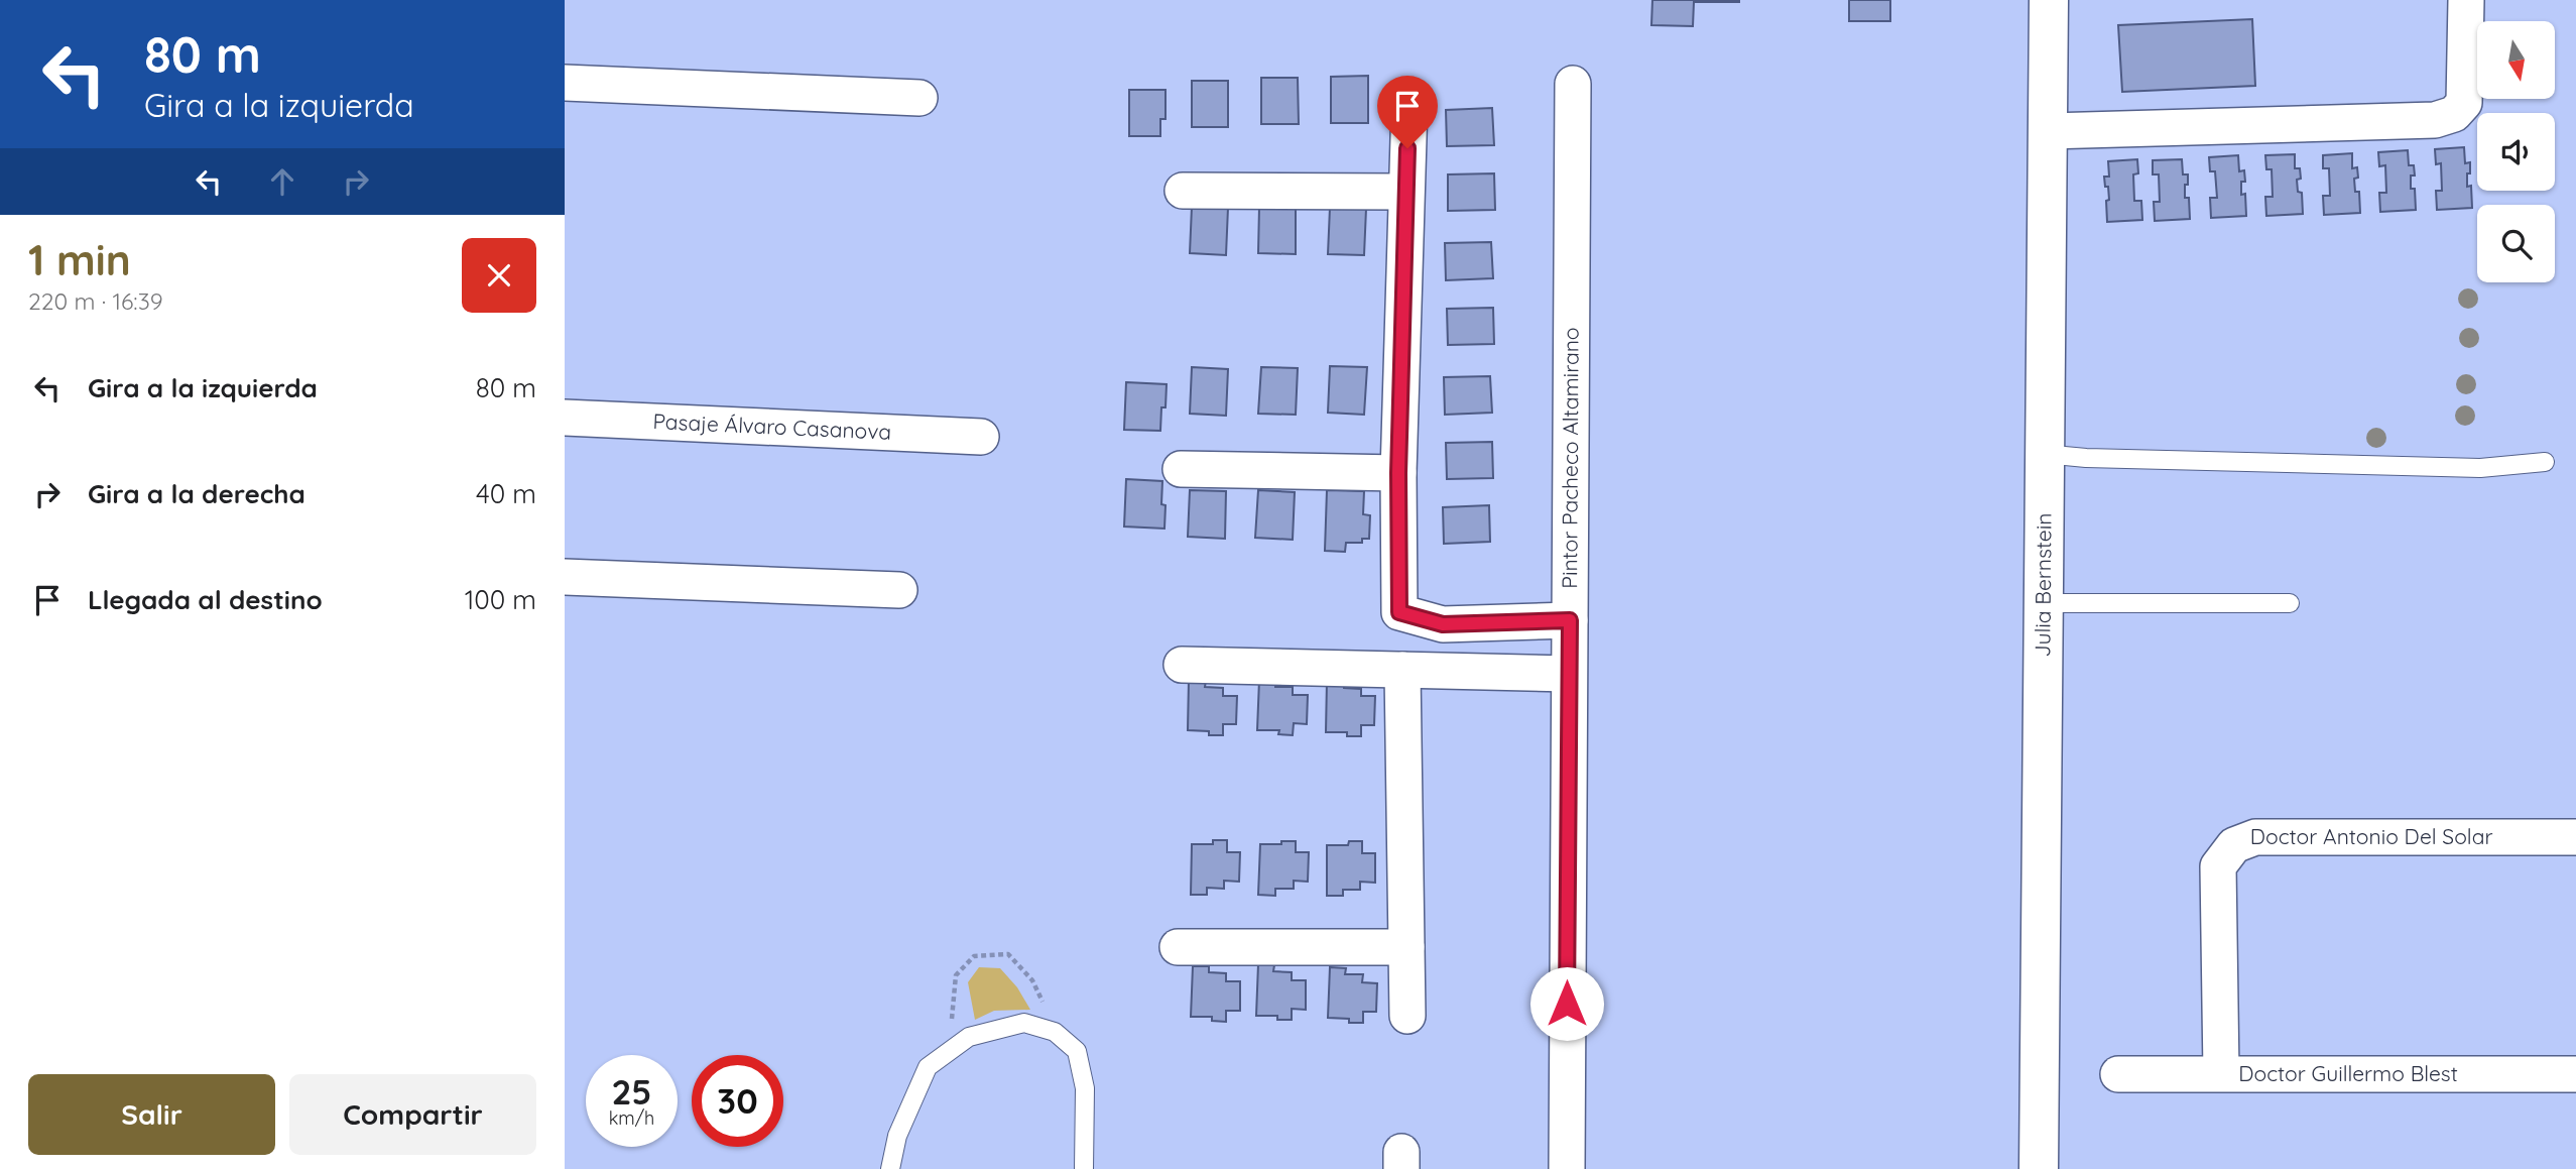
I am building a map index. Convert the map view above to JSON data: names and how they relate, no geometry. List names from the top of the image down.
{
  "streets": {
    "street": [
      "Pasaje Álvaro Casanova",
      "Pintor Pacheco Altamirano",
      "Julia Bernstein",
      "Doctor Antonio Del Solar",
      "Doctor Guillermo Blest"
    ]
  },
  "crossings": [
    ["Doctor Antonio Del Solar", "Doctor Guillermo Blest"]
  ],
  "north": "bottom",
  "page": {
    "turn": ["80 m", "Gira a la izquierda"],
    "heading": ["1 min", "220 m · 16:39"],
    "list": [
      {
        "name": "Gira a la izquierda",
        "value": "80 m"
      },
      {
        "name": "Gira a la derecha",
        "value": "40 m"
      },
      {
        "name": "Llegada al destino",
        "value": "100 m"
      }
    ],
    "speed": "25 km/h",
    "limit": "30",
    "buttons": ["Salir", "Compartir"]
  }
}
